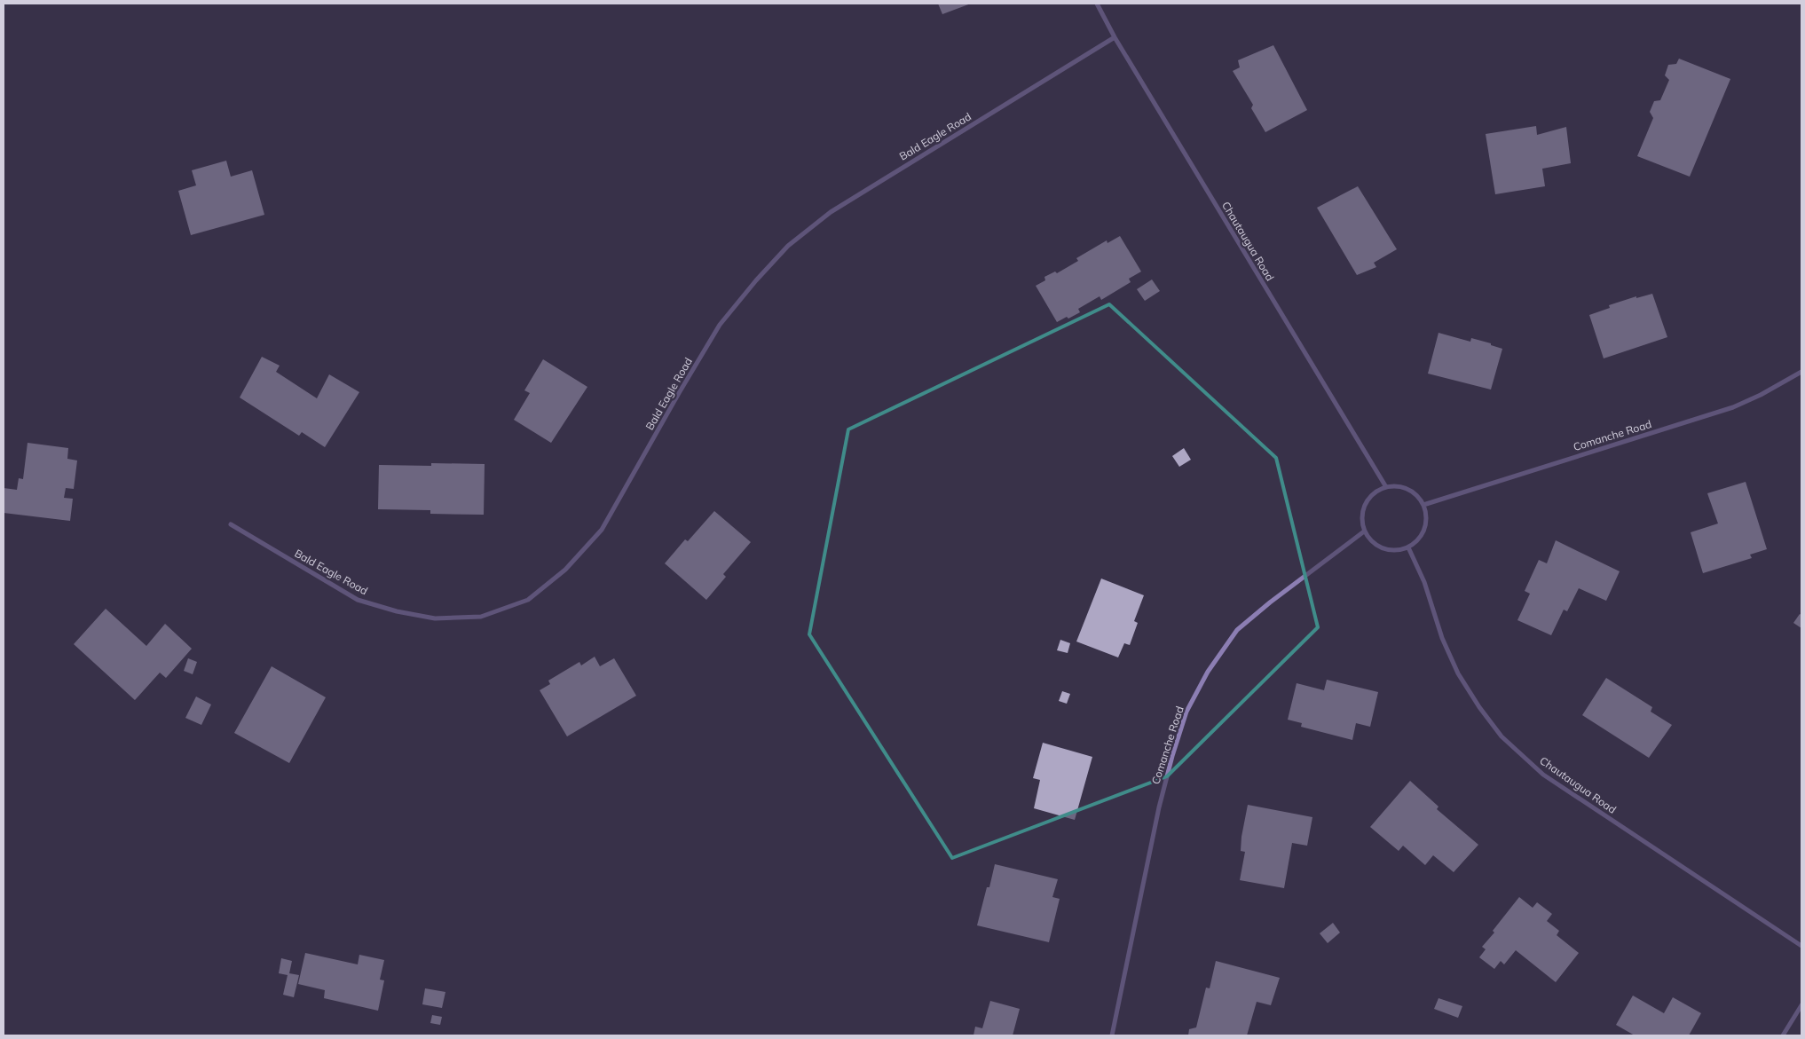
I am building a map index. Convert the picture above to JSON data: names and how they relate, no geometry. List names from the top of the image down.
{
  "streets": {
    "street": ["Bald Eagle Road", "Chautaugua Road", "Comanche Road"]
  },
  "crossings": [
    ["Bald Eagle Road", "Chautaugua Road"],
    ["Chautaugua Road", "Comanche Road"]
  ]
}
